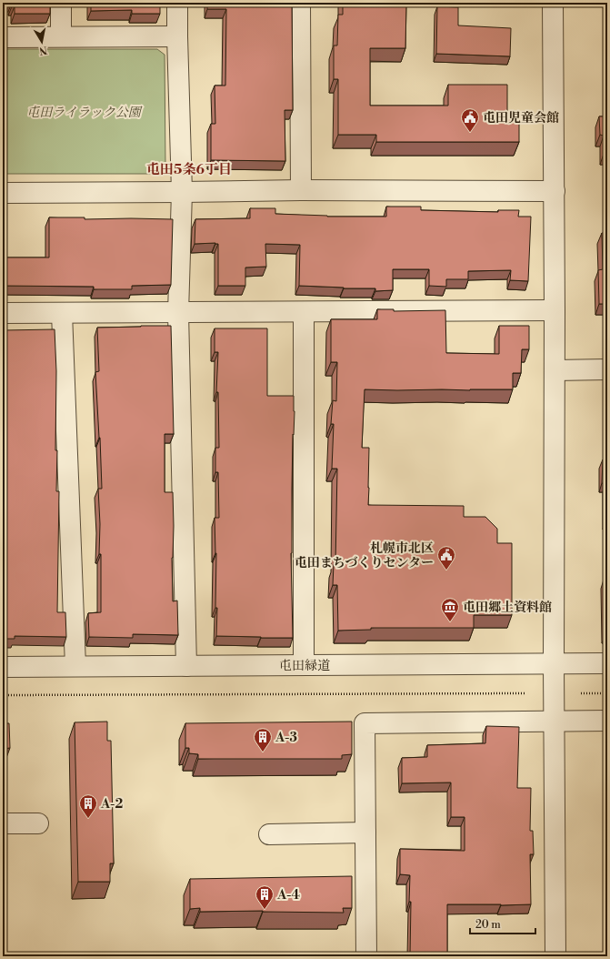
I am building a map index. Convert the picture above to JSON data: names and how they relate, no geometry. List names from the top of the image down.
{
  "streets": {
    "street": ["屯田緑道"]
  },
  "districts": ["屯田5条6丁目"],
  "parks": ["屯田ライラック公園"],
  "places": {
    "public building": ["屯田児童会館", "札幌市北区 屯田まちづくりセンター"],
    "museum": ["屯田郷土資料館"],
    "building": ["A-3", "A-2", "A-4"]
  },
  "scale_bar": "20 m",
  "north": "bottom"
}
